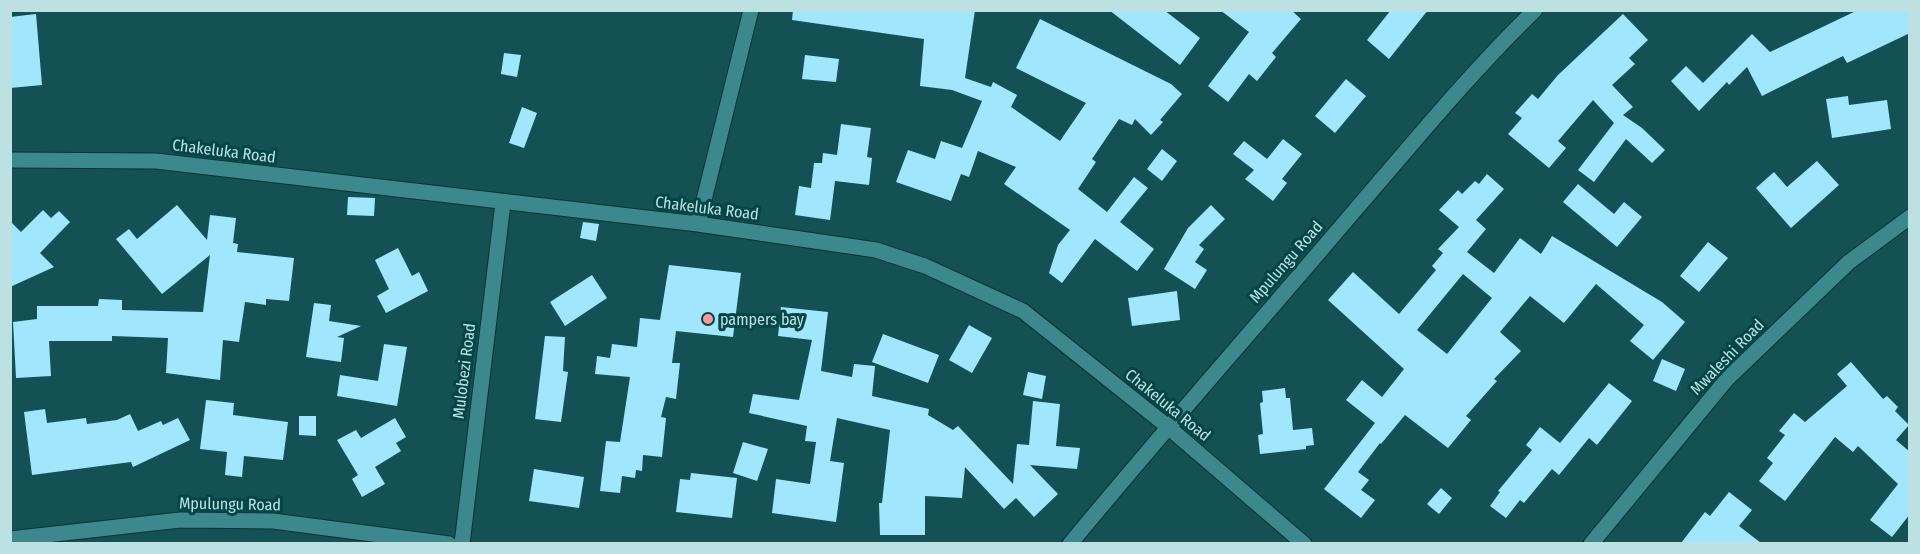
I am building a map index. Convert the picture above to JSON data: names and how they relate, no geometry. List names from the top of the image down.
{
  "streets": {
    "street": [
      "Chakeluka Road",
      "Mpulungu Road",
      "Mwaleshi Road",
      "Mulobezi Road"
    ]
  },
  "crossings": [
    ["Chakeluka Road", "Mpulungu Road"],
    ["Chakeluka Road", "Mulobezi Road"]
  ],
  "places": ["pampers bay"]
}
